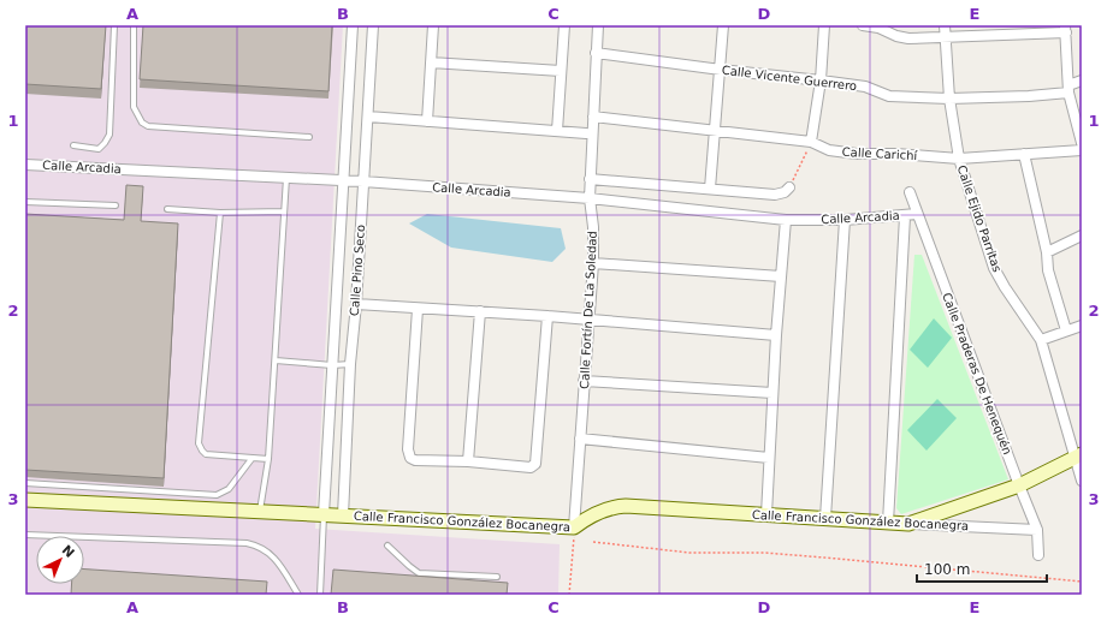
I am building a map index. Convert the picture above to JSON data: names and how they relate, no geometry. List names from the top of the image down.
{
  "streets": {
    "street": [
      "Calle Vicente Guerrero",
      "Calle Carichí",
      "Calle Arcadia",
      "Calle Ejido Parritas",
      "Calle Pino Seco",
      "Calle Fortín De La Soledad",
      "Calle Praderas De Henequén",
      "Calle Francisco González Bocanegra"
    ]
  },
  "crossings": [
    ["Calle Vicente Guerrero", "Calle Ejido Parritas"],
    ["Calle Vicente Guerrero", "Calle Fortín De La Soledad"],
    ["Calle Carichí", "Calle Ejido Parritas"],
    ["Calle Carichí", "Calle Fortín De La Soledad"],
    ["Calle Arcadia", "Calle Pino Seco"],
    ["Calle Arcadia", "Calle Fortín De La Soledad"],
    ["Calle Arcadia", "Calle Praderas De Henequén"],
    ["Calle Pino Seco", "Calle Francisco González Bocanegra"],
    ["Calle Fortín De La Soledad", "Calle Francisco González Bocanegra"],
    ["Calle Praderas De Henequén", "Calle Francisco González Bocanegra"]
  ],
  "scale_bar": "100 m",
  "north": "top right",
  "grid": {
    "columns": [
      "A",
      "B",
      "C",
      "D",
      "E"
    ],
    "rows": ["1", "2", "3"]
  }
}
